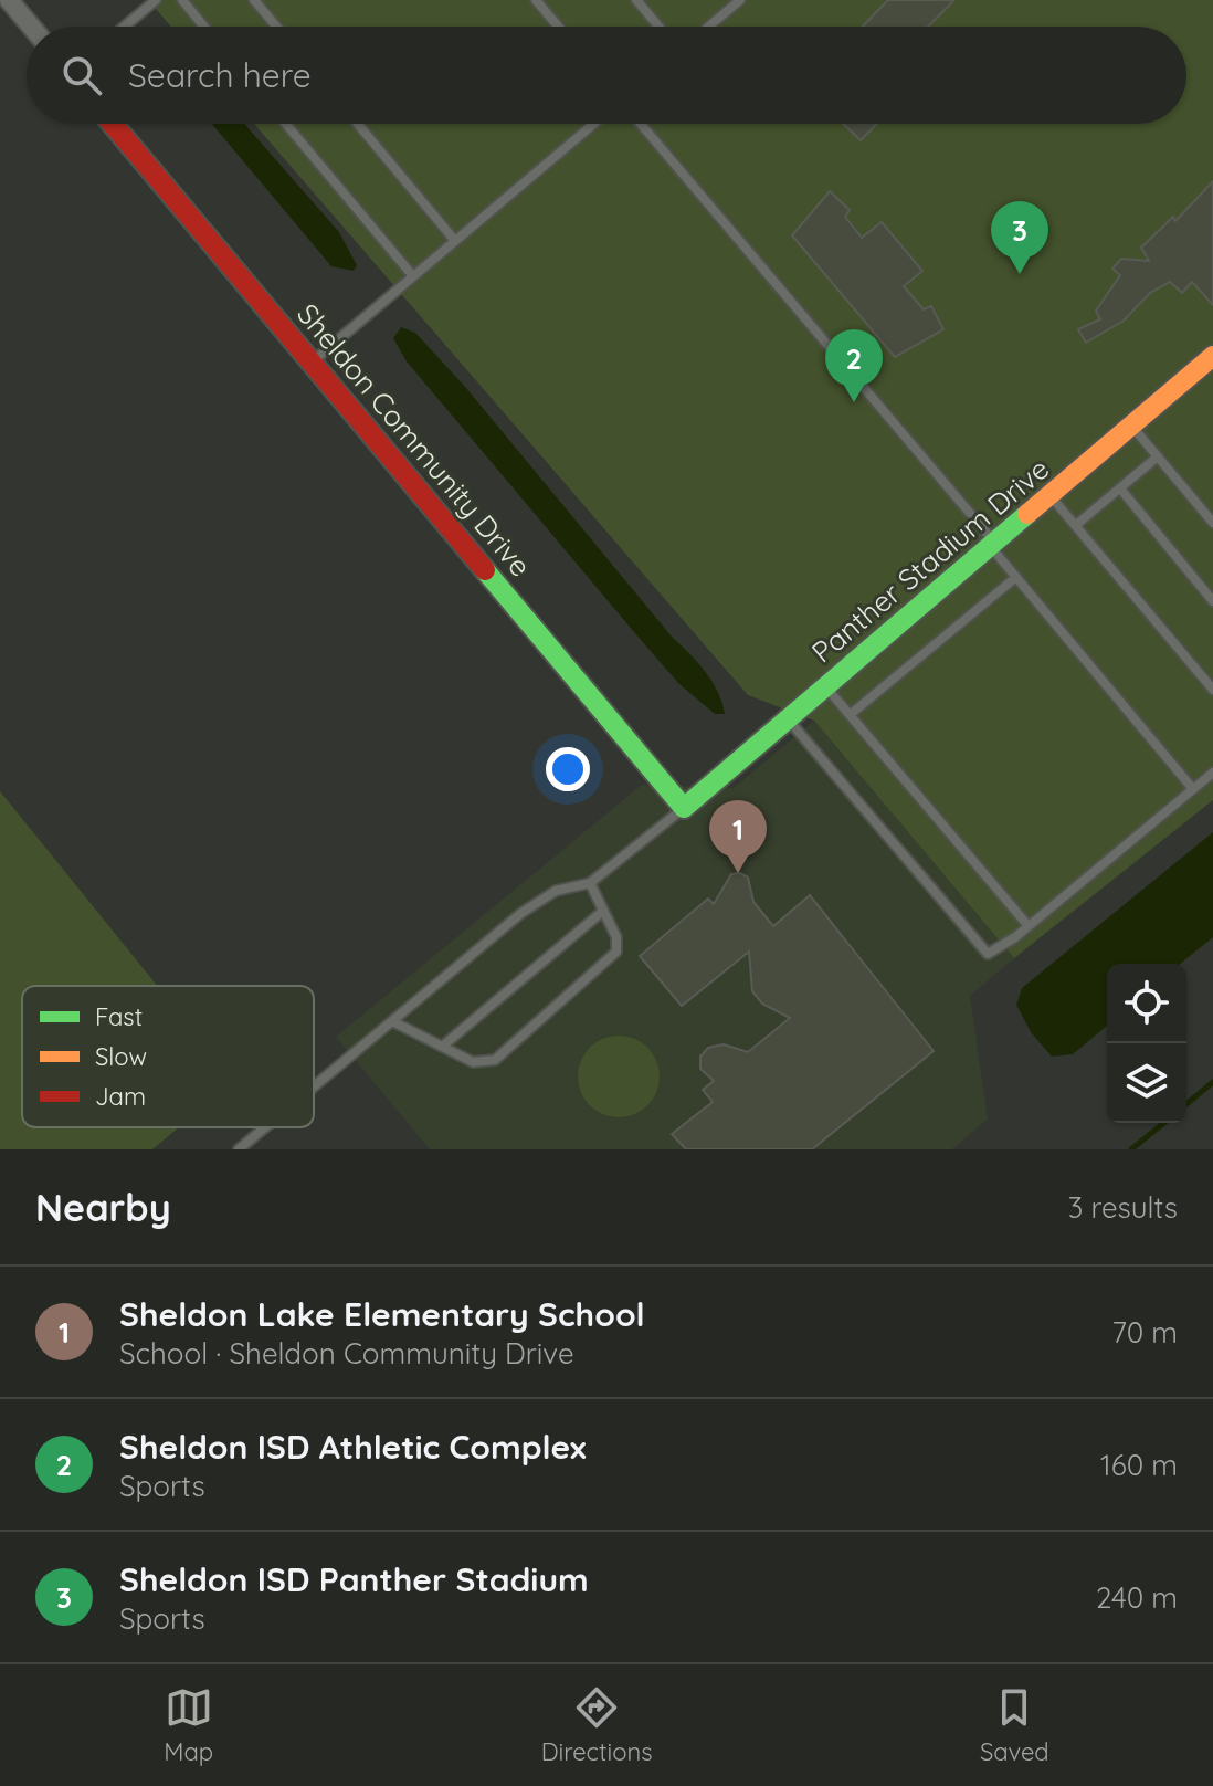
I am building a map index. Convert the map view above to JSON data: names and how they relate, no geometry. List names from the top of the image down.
{
  "streets": {
    "street": ["Sheldon Community Drive", "Panther Stadium Drive"]
  },
  "crossings": [
    ["Sheldon Community Drive", "Panther Stadium Drive"]
  ],
  "legend": ["Fast", "Slow", "Jam"],
  "page": {
    "search": "Search here",
    "pins": ["3", "2", "1"],
    "heading": ["Nearby", "3 results"],
    "list": [
      {
        "mark": "1",
        "name": "Sheldon Lake Elementary School",
        "note": "School · Sheldon Community Drive",
        "value": "70 m"
      },
      {
        "mark": "2",
        "name": "Sheldon ISD Athletic Complex",
        "note": "Sports",
        "value": "160 m"
      },
      {
        "mark": "3",
        "name": "Sheldon ISD Panther Stadium",
        "note": "Sports",
        "value": "240 m"
      }
    ],
    "nav": ["Map", "Directions", "Saved"]
  }
}
